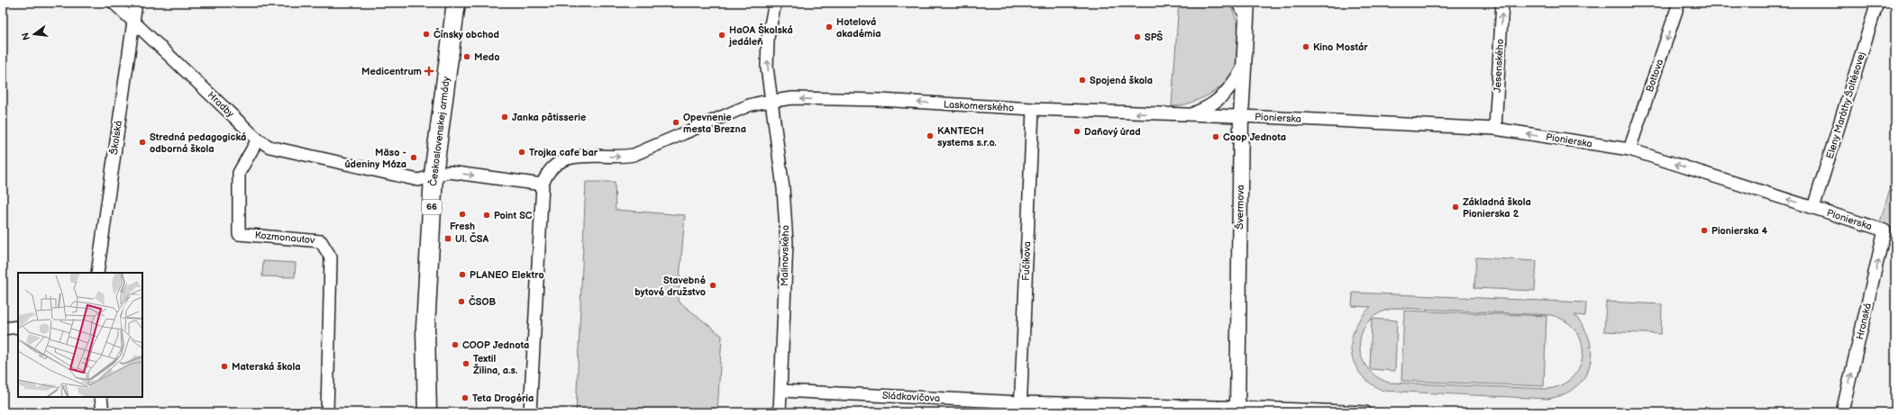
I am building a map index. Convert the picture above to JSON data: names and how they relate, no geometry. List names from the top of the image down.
{
  "streets": {
    "main road": ["Československej armády", "66"],
    "street": [
      "Jesenského",
      "Bottova",
      "Hradby",
      "Eleny Maróthy Šoltésovej",
      "Laskomerského",
      "Pionierska",
      "Školská",
      "Švermova",
      "Kozmonautov",
      "Malinovského",
      "Fučíkova",
      "Hronská",
      "Sládkovičova"
    ]
  },
  "crossings": [
    ["Jesenského", "Pionierska"],
    ["Bottova", "Pionierska"],
    ["Hradby", "Československej armády"],
    ["Hradby", "Školská"],
    ["Hradby", "Kozmonautov"],
    ["Eleny Maróthy Šoltésovej", "Pionierska"],
    ["Laskomerského", "Pionierska"],
    ["Laskomerského", "Švermova"],
    ["Laskomerského", "Malinovského"],
    ["Laskomerského", "Fučíkova"],
    ["Pionierska", "Švermova"],
    ["Pionierska", "Hronská"],
    ["Švermova", "Sládkovičova"],
    ["Malinovského", "Sládkovičova"],
    ["Fučíkova", "Sládkovičova"]
  ],
  "one_way": [
    "Jesenského",
    "Bottova",
    "Laskomerského",
    "Pionierska",
    "Hronská"
  ],
  "places": {
    "other": [
      "Hotelová akadémia",
      "Čínsky obchod",
      "HaOA Školská jedáleň",
      "SPŠ",
      "Kino Mostár",
      "Medo",
      "Spojená škola",
      "Janka pâtisserie",
      "Opevnenie mesta Brezna",
      "Daňový úrad",
      "KANTECH systems s.r.o.",
      "Coop Jednota",
      "Stredná pedagogická odborná škola",
      "Trojka cafe bar",
      "Mäso - údeniny Móza",
      "Základná škola Pionierska 2",
      "Fresh",
      "Point SC",
      "Pionierska 4",
      "PLANEO Elektro",
      "Stavebné bytové družstvo",
      "ČSOB",
      "COOP Jednota",
      "Textil Žilina, a.s.",
      "Materská škola",
      "Teta Drogéria"
    ],
    "health": ["Medicentrum"],
    "transit": ["Ul. ČSA"]
  },
  "north": "left"
}
